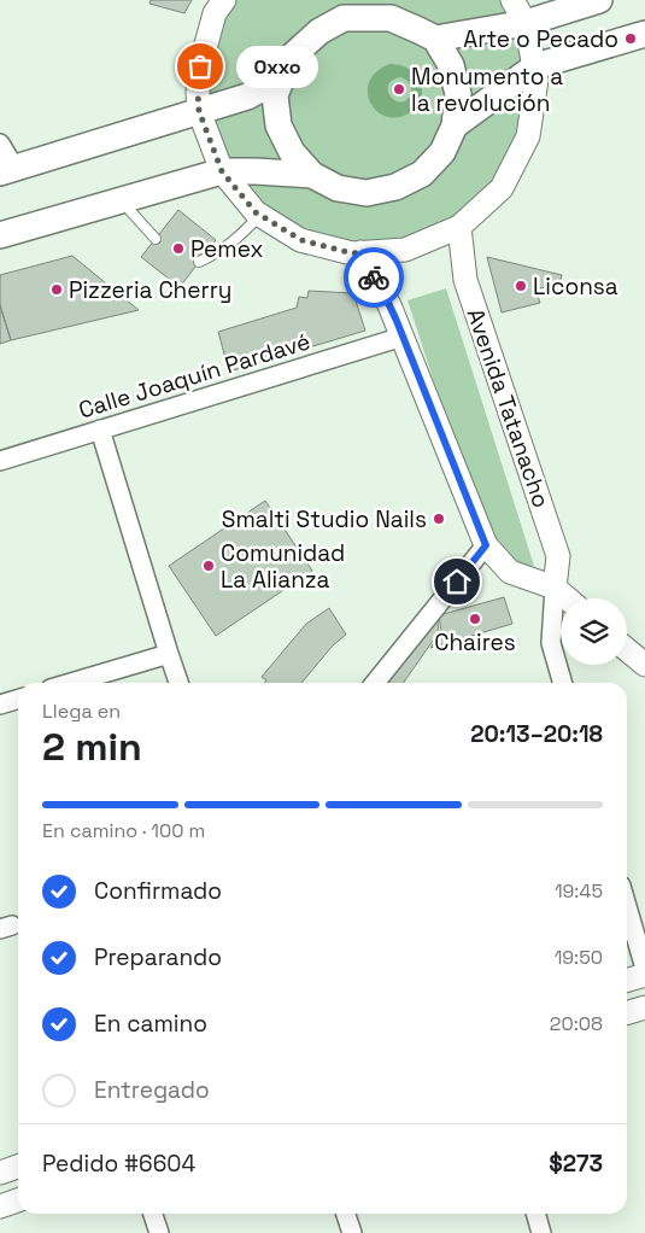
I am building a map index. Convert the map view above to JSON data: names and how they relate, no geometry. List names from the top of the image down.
{
  "streets": {
    "street": ["Calle Joaquín Pardavé", "Avenida Tatanacho"]
  },
  "places": [
    "Arte o Pecado",
    "Oxxo",
    "Monumento a la revolución",
    "Pemex",
    "Liconsa",
    "Pizzeria Cherry",
    "Smalti Studio Nails",
    "Comunidad La Alianza",
    "Chaires"
  ],
  "page": {
    "bubble": "Oxxo",
    "heading": ["2 min", "Llega en", "20:13–20:18"],
    "panel": ["Pedido #6604", "$273"],
    "bar": "En camino · 100 m",
    "list": [
      ["Confirmado", "19:45"],
      ["Preparando", "19:50"],
      ["En camino", "20:08"],
      "Entregado"
    ]
  }
}
